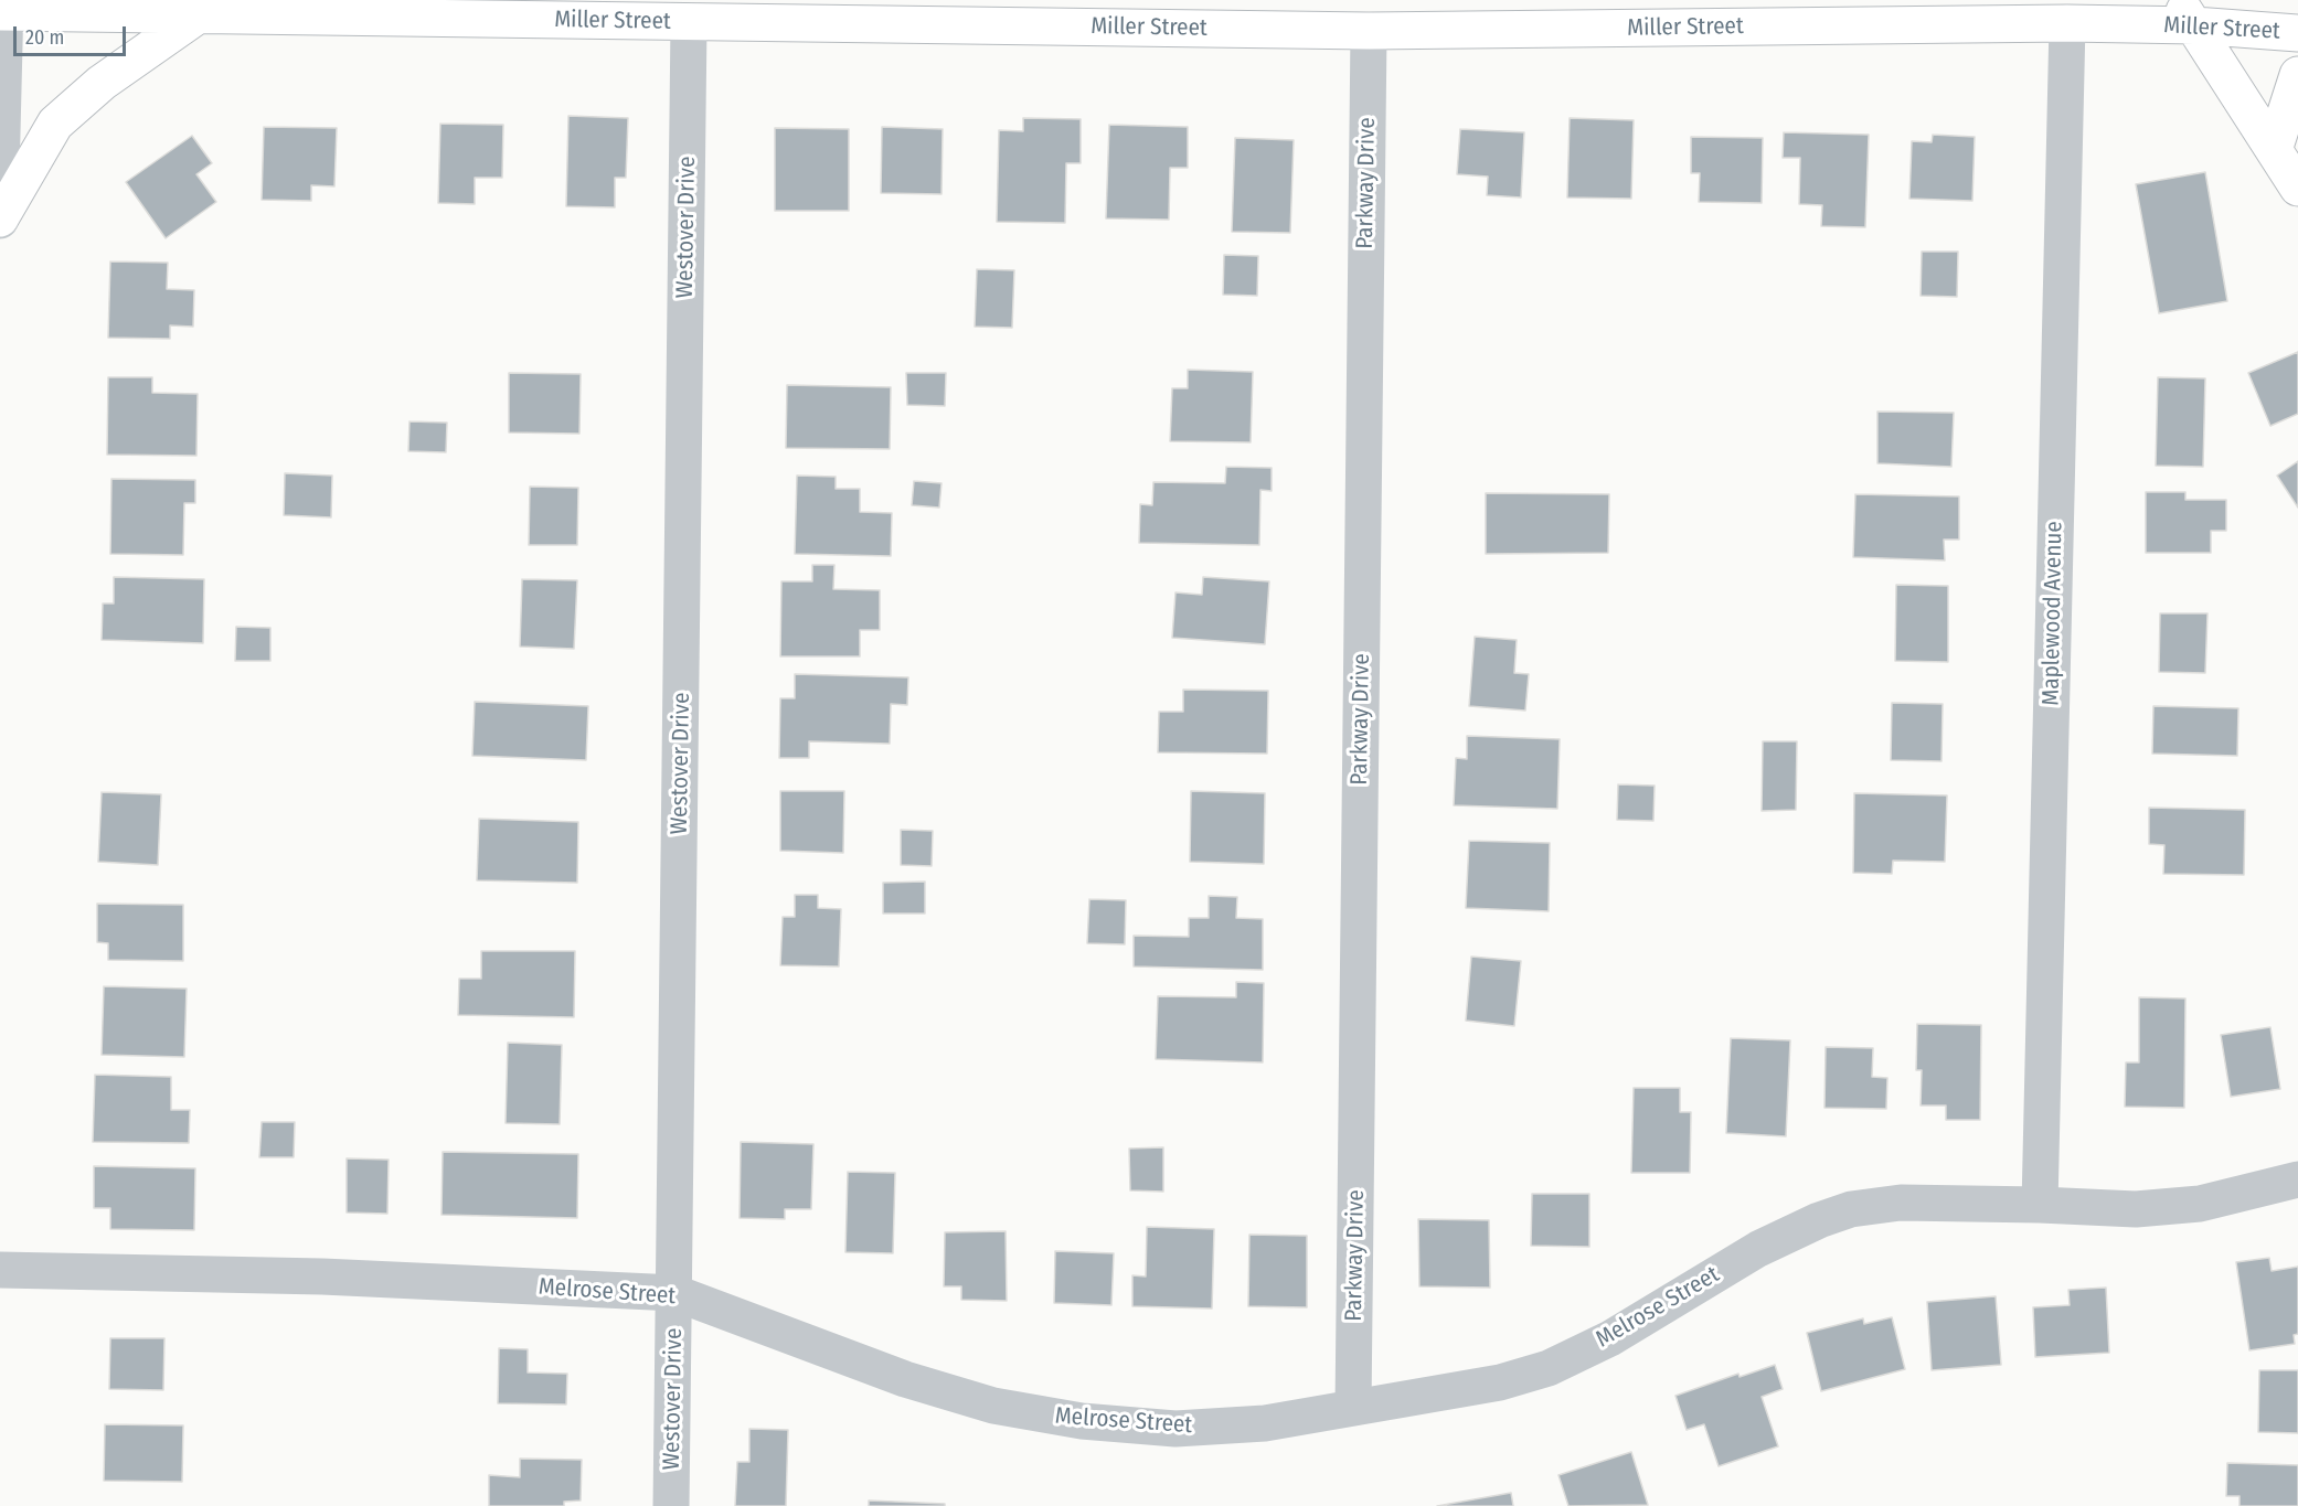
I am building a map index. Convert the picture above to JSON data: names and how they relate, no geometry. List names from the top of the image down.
{
  "streets": {
    "main road": ["Miller Street"],
    "street": [
      "Parkway Drive",
      "Westover Drive",
      "Maplewood Avenue",
      "Melrose Street"
    ]
  },
  "crossings": [
    ["Miller Street", "Parkway Drive"],
    ["Miller Street", "Westover Drive"],
    ["Miller Street", "Maplewood Avenue"],
    ["Parkway Drive", "Melrose Street"],
    ["Westover Drive", "Melrose Street"],
    ["Maplewood Avenue", "Melrose Street"]
  ],
  "scale_bar": "20 m"
}
